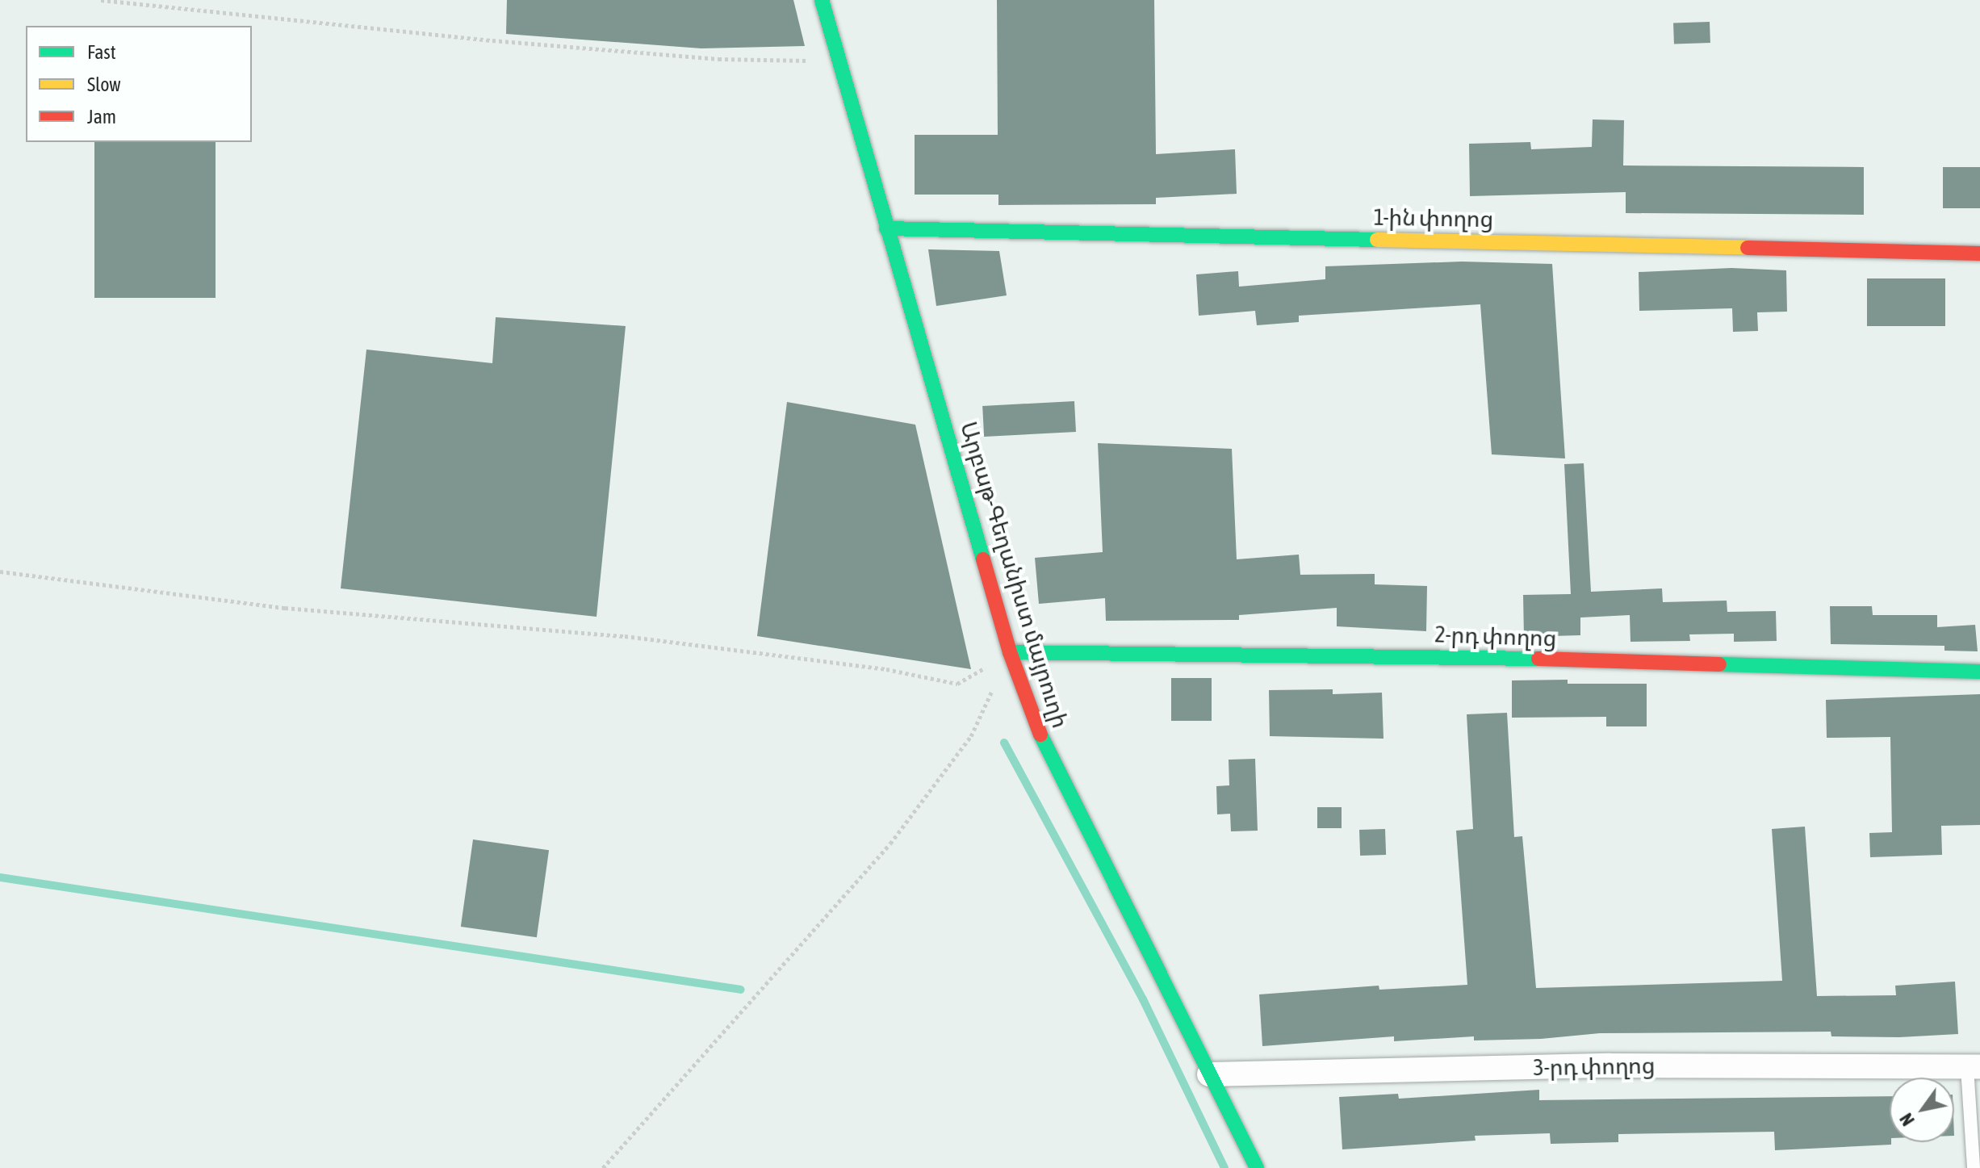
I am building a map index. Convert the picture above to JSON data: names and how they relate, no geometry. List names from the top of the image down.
{
  "streets": {
    "street": [
      "1-ին փողոց",
      "Արբաթ-Գեղանիստ մայրուղի",
      "2-րդ փողոց",
      "3-րդ փողոց"
    ]
  },
  "crossings": [
    ["1-ին փողոց", "Արբաթ-Գեղանիստ մայրուղի"],
    ["Արբաթ-Գեղանիստ մայրուղի", "2-րդ փողոց"],
    ["Արբաթ-Գեղանիստ մայրուղի", "3-րդ փողոց"]
  ],
  "legend": ["Fast", "Slow", "Jam"],
  "north": "bottom left"
}
